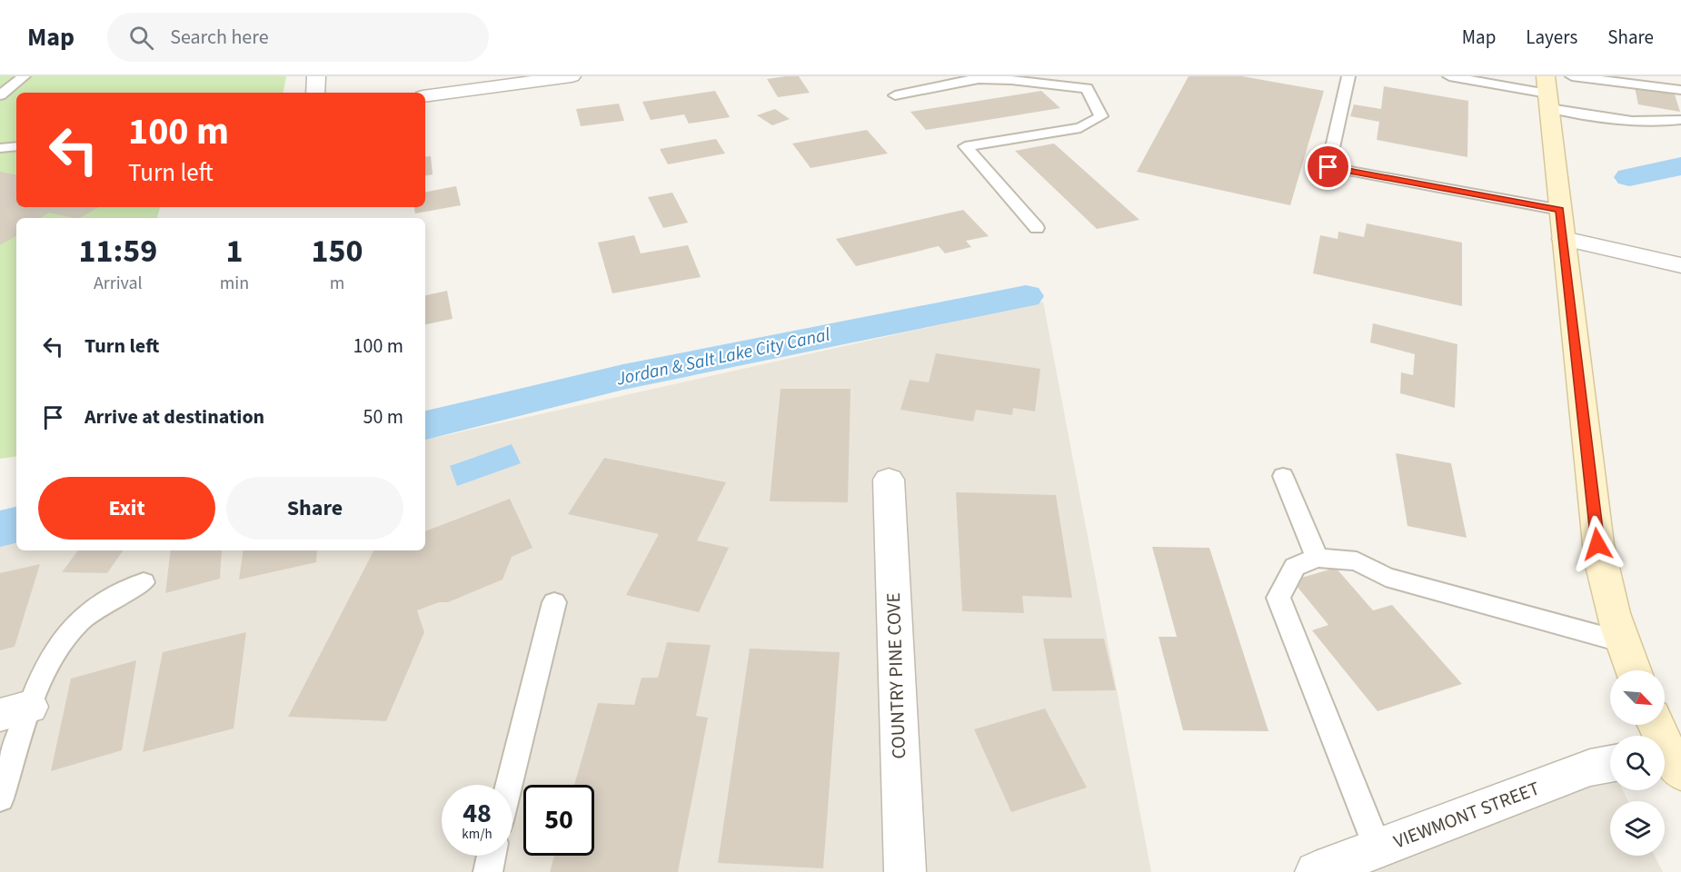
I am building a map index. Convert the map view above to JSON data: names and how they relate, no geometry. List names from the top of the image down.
{
  "streets": {
    "street": ["COUNTRY PINE COVE", "VIEWMONT STREET"]
  },
  "water": ["Jordan & Salt Lake City Canal"],
  "north": "bottom right",
  "page": {
    "header": "Map",
    "search": "Search here",
    "nav": ["Map", "Layers", "Share"],
    "turn": ["100 m", "Turn left"],
    "eta": [
      "11:59",
      "Arrival",
      "1",
      "min",
      "150",
      "m"
    ],
    "list": [
      {
        "name": "Turn left",
        "value": "100 m"
      },
      {
        "name": "Arrive at destination",
        "value": "50 m"
      }
    ],
    "buttons": ["Exit", "Share"],
    "speed": "48 km/h",
    "limit": "50"
  }
}
